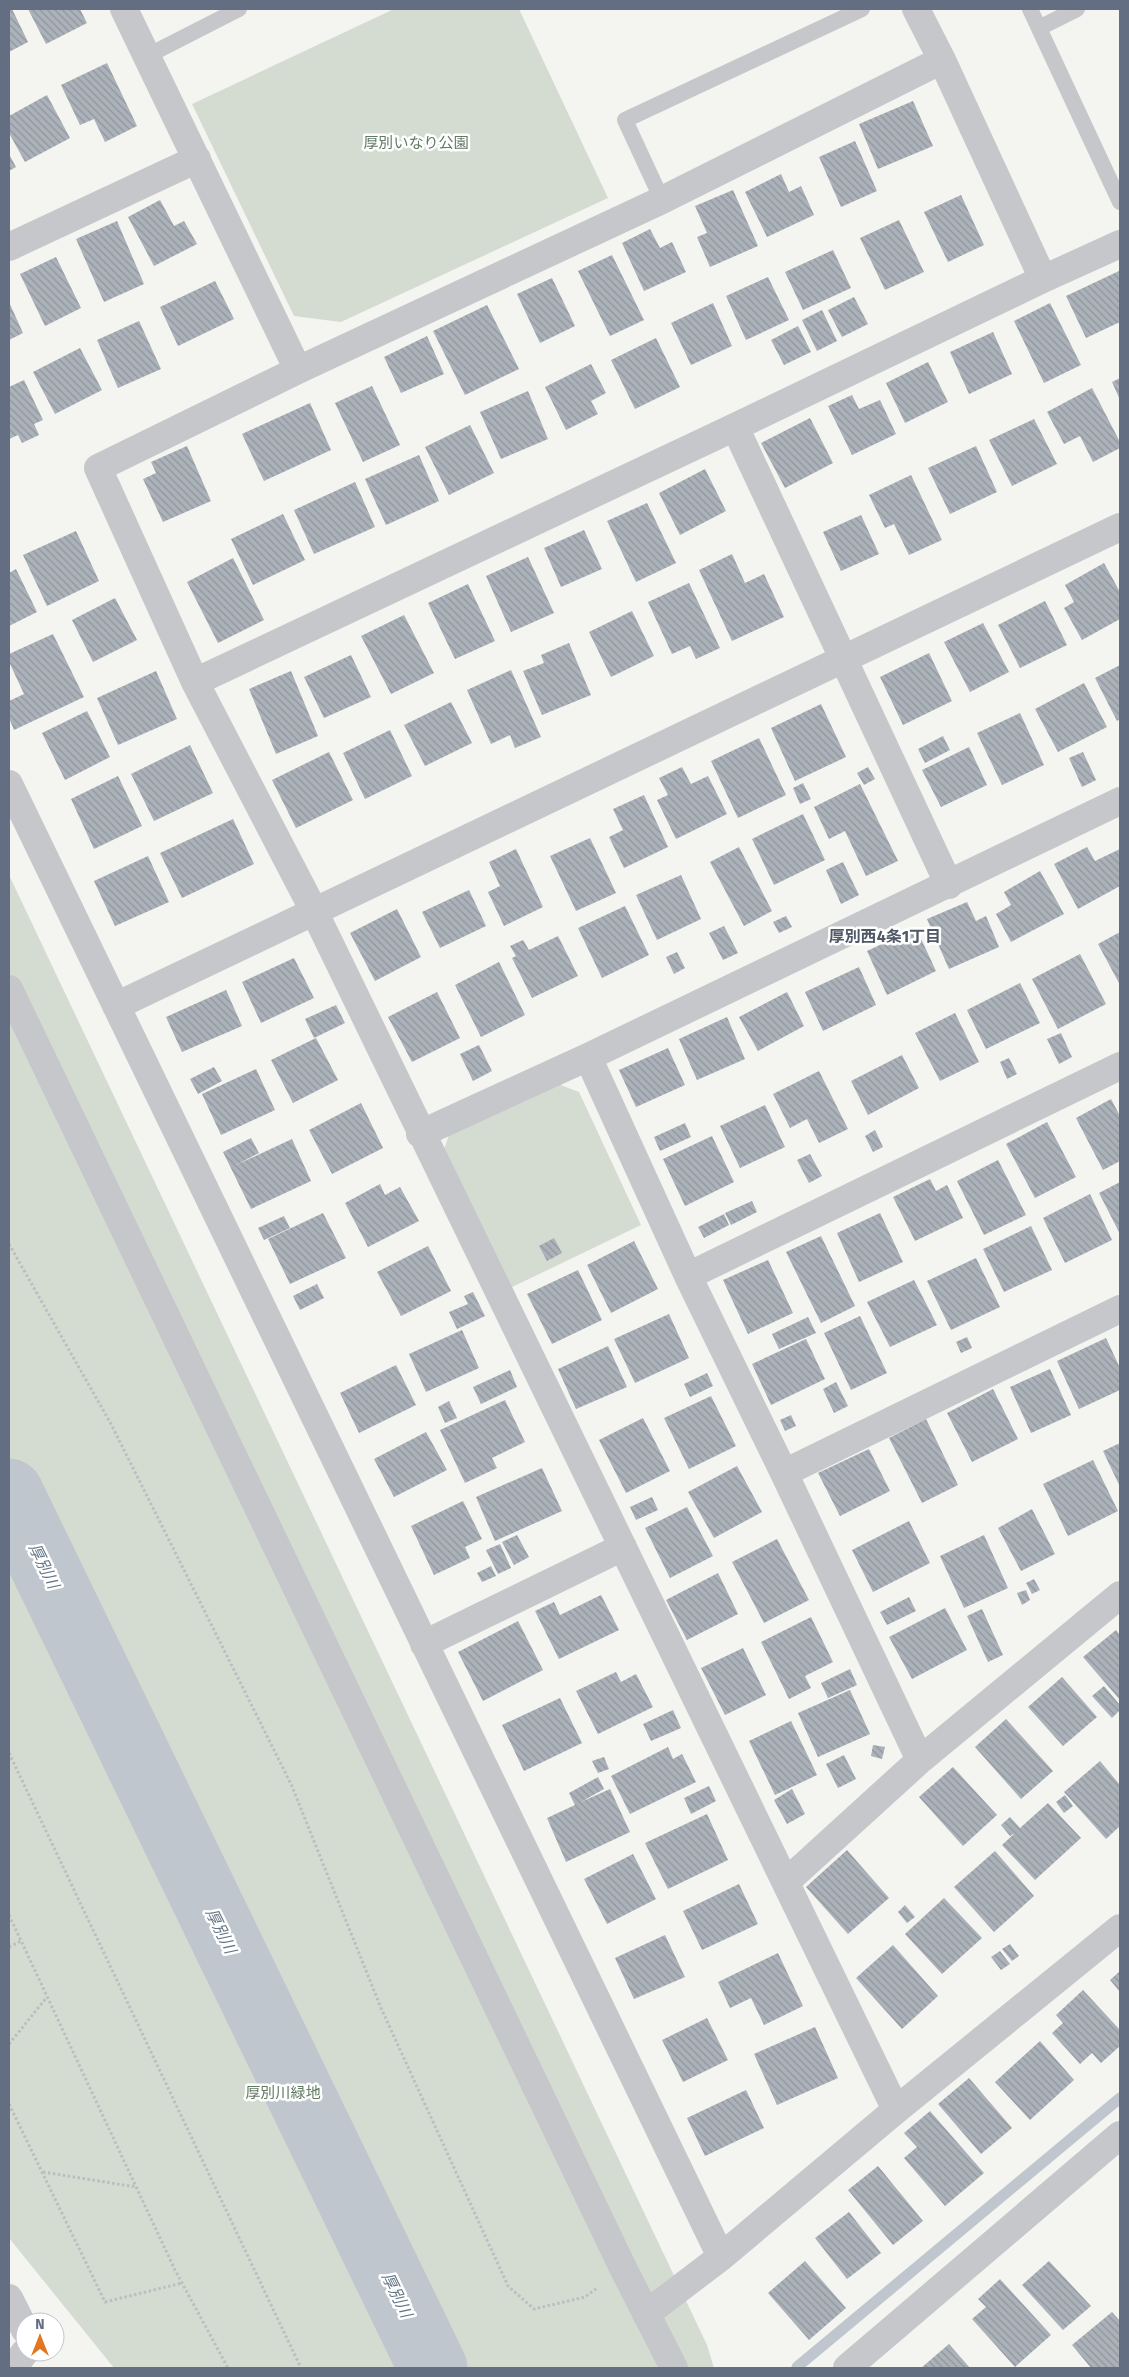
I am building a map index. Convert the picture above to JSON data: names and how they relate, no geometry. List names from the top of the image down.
{
  "districts": ["厚別西4条1丁目"],
  "water": ["厚別川"],
  "parks": ["厚別いなり公園", "厚別川緑地"],
  "north": "top"
}
